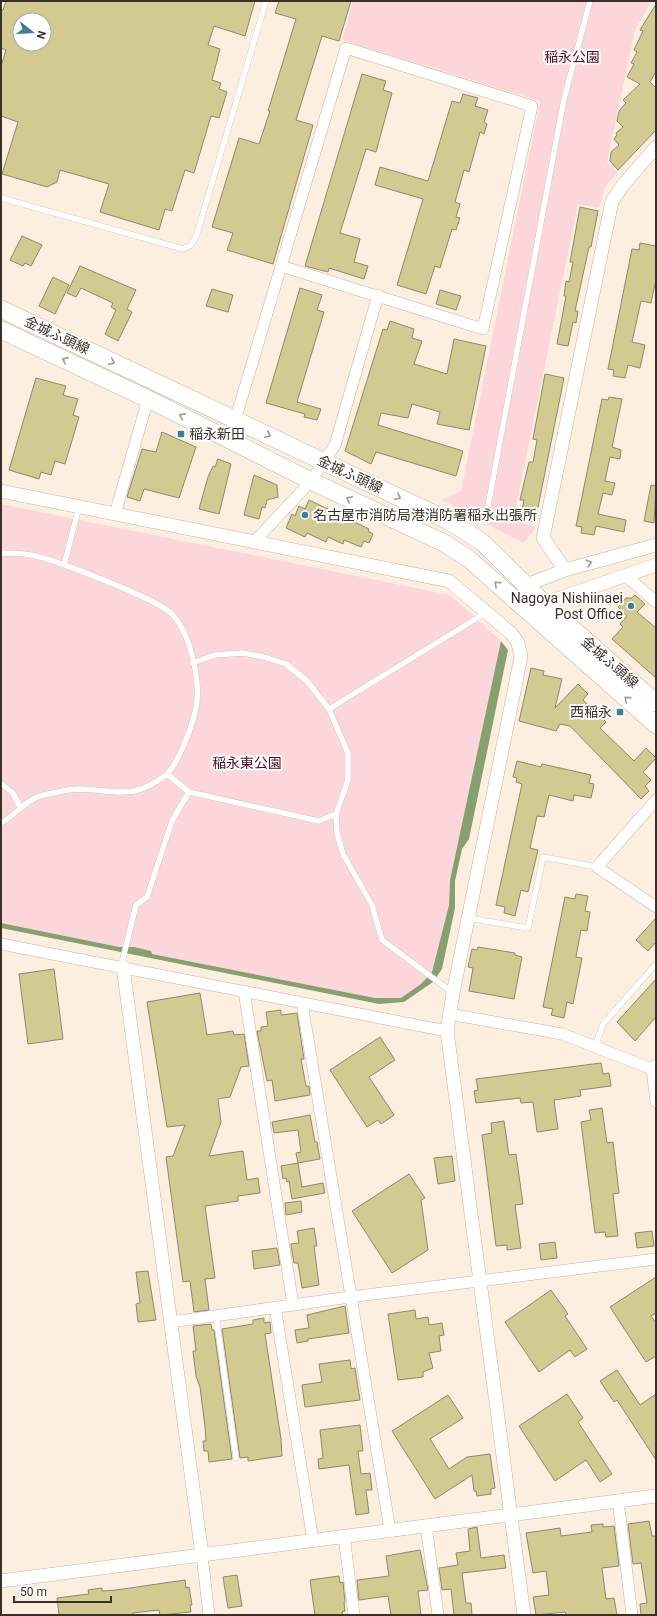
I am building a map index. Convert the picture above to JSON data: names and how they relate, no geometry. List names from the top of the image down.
{
  "streets": {
    "main road": ["金城ふ頭線"]
  },
  "parks": ["稲永公園", "稲永東公園"],
  "places": {
    "transit": ["稲永新田", "西稲永"],
    "other": ["名古屋市消防局港消防署稲永出張所", "Nagoya Nishiinaei Post Office"]
  },
  "scale_bar": "50 m",
  "north": "right"
}
